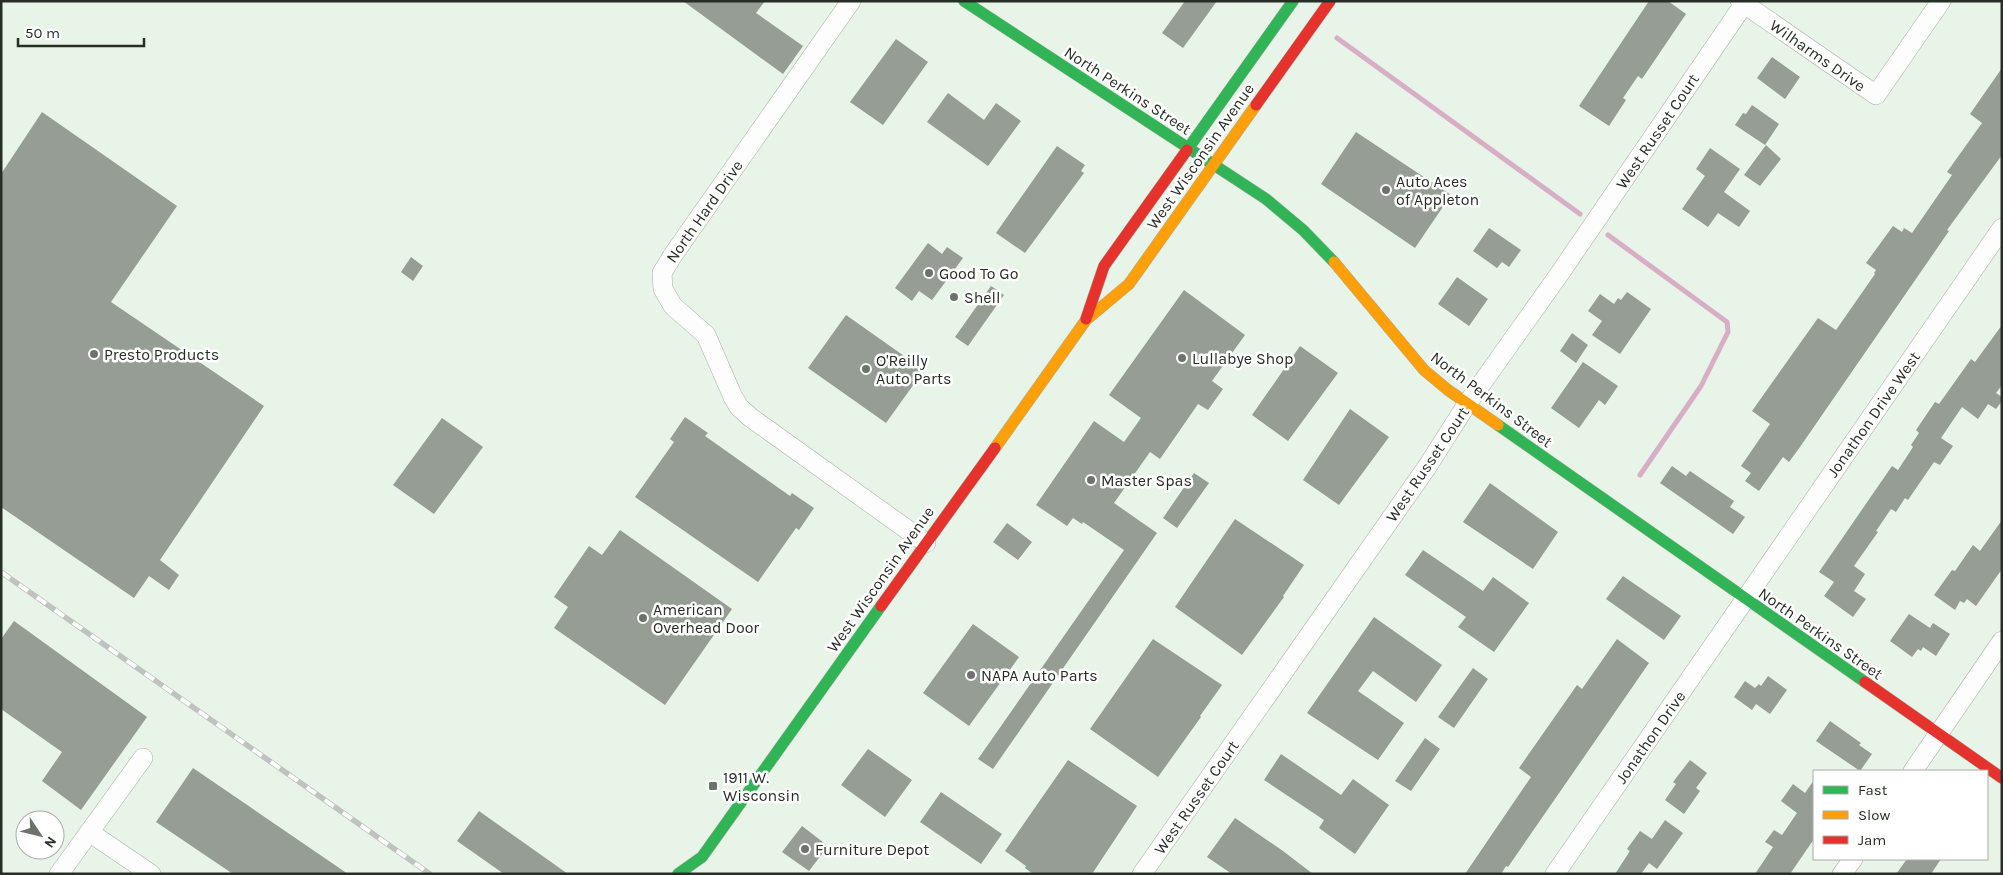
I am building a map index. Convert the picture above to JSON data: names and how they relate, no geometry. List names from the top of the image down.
{
  "streets": {
    "main road": ["North Perkins Street", "West Wisconsin Avenue"],
    "street": [
      "Wilharms Drive",
      "West Russet Court",
      "North Hard Drive",
      "Jonathon Drive West",
      "Jonathon Drive"
    ]
  },
  "crossings": [
    ["Wilharms Drive", "West Russet Court"],
    ["North Perkins Street", "West Russet Court"],
    ["North Perkins Street", "West Wisconsin Avenue"],
    ["North Perkins Street", "Jonathon Drive West"],
    ["North Perkins Street", "Jonathon Drive"],
    ["West Wisconsin Avenue", "North Hard Drive"],
    ["Jonathon Drive West", "Jonathon Drive"]
  ],
  "places": {
    "other": [
      "Auto Aces of Appleton",
      "Good To Go",
      "Shell",
      "Presto Products",
      "Lullabye Shop",
      "O'Reilly Auto Parts",
      "Master Spas",
      "American Overhead Door",
      "NAPA Auto Parts",
      "Furniture Depot"
    ],
    "transit": ["1911 W. Wisconsin"]
  },
  "legend": ["Fast", "Slow", "Jam"],
  "scale_bar": "50 m",
  "north": "bottom right"
}
